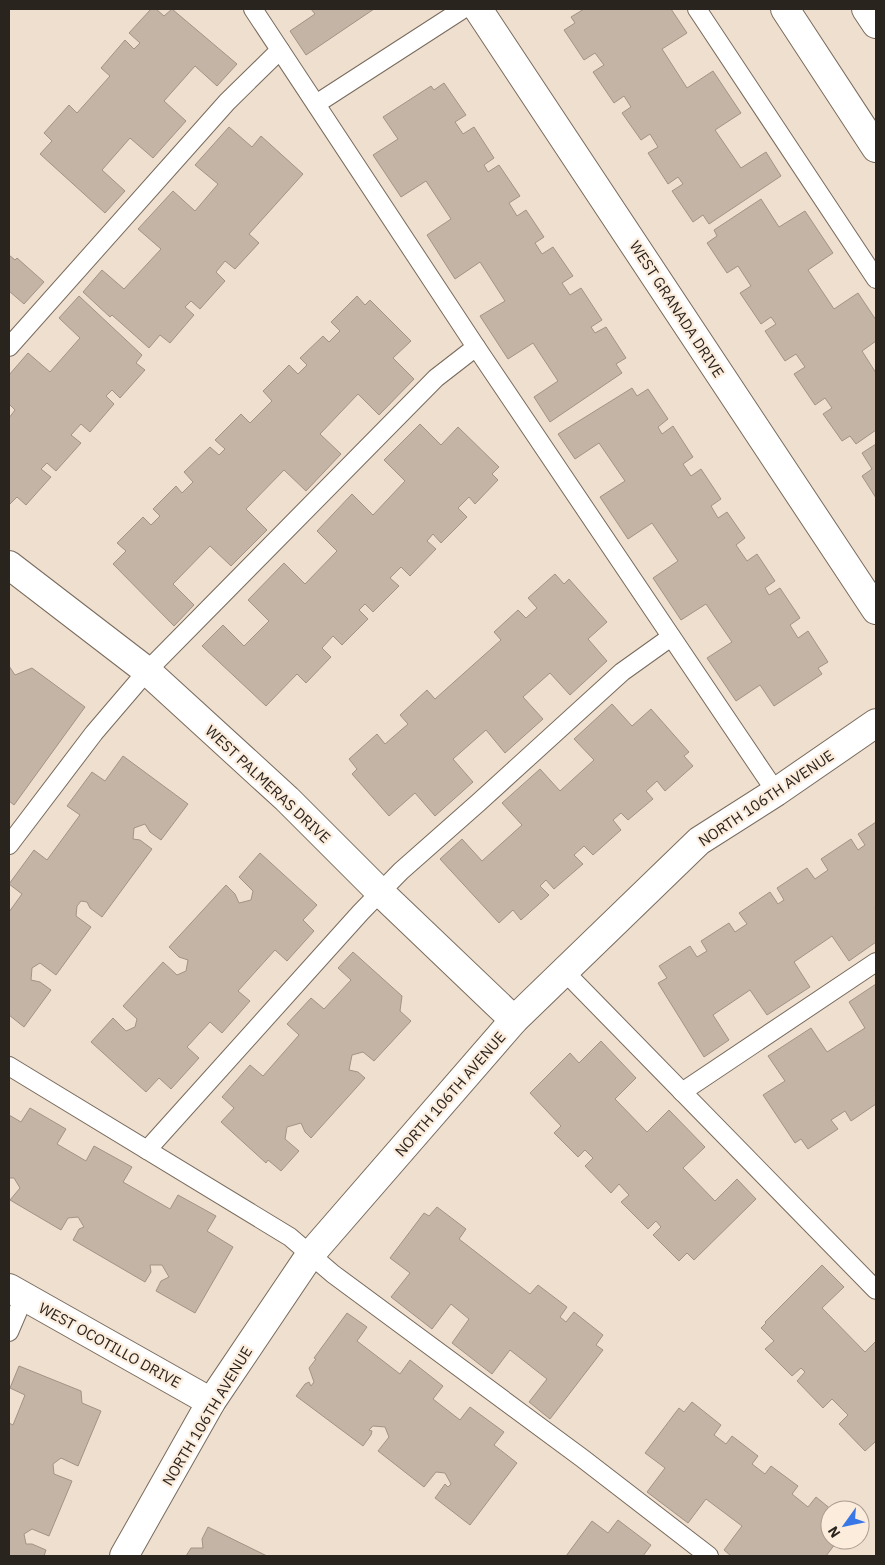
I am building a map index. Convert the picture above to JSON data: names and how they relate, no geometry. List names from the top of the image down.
{
  "streets": {
    "street": [
      "WEST GRANADA DRIVE",
      "WEST PALMERAS DRIVE",
      "NORTH 106TH AVENUE",
      "WEST OCOTILLO DRIVE"
    ]
  },
  "crossings": [
    ["WEST PALMERAS DRIVE", "NORTH 106TH AVENUE"],
    ["NORTH 106TH AVENUE", "WEST OCOTILLO DRIVE"]
  ],
  "north": "bottom left"
}
